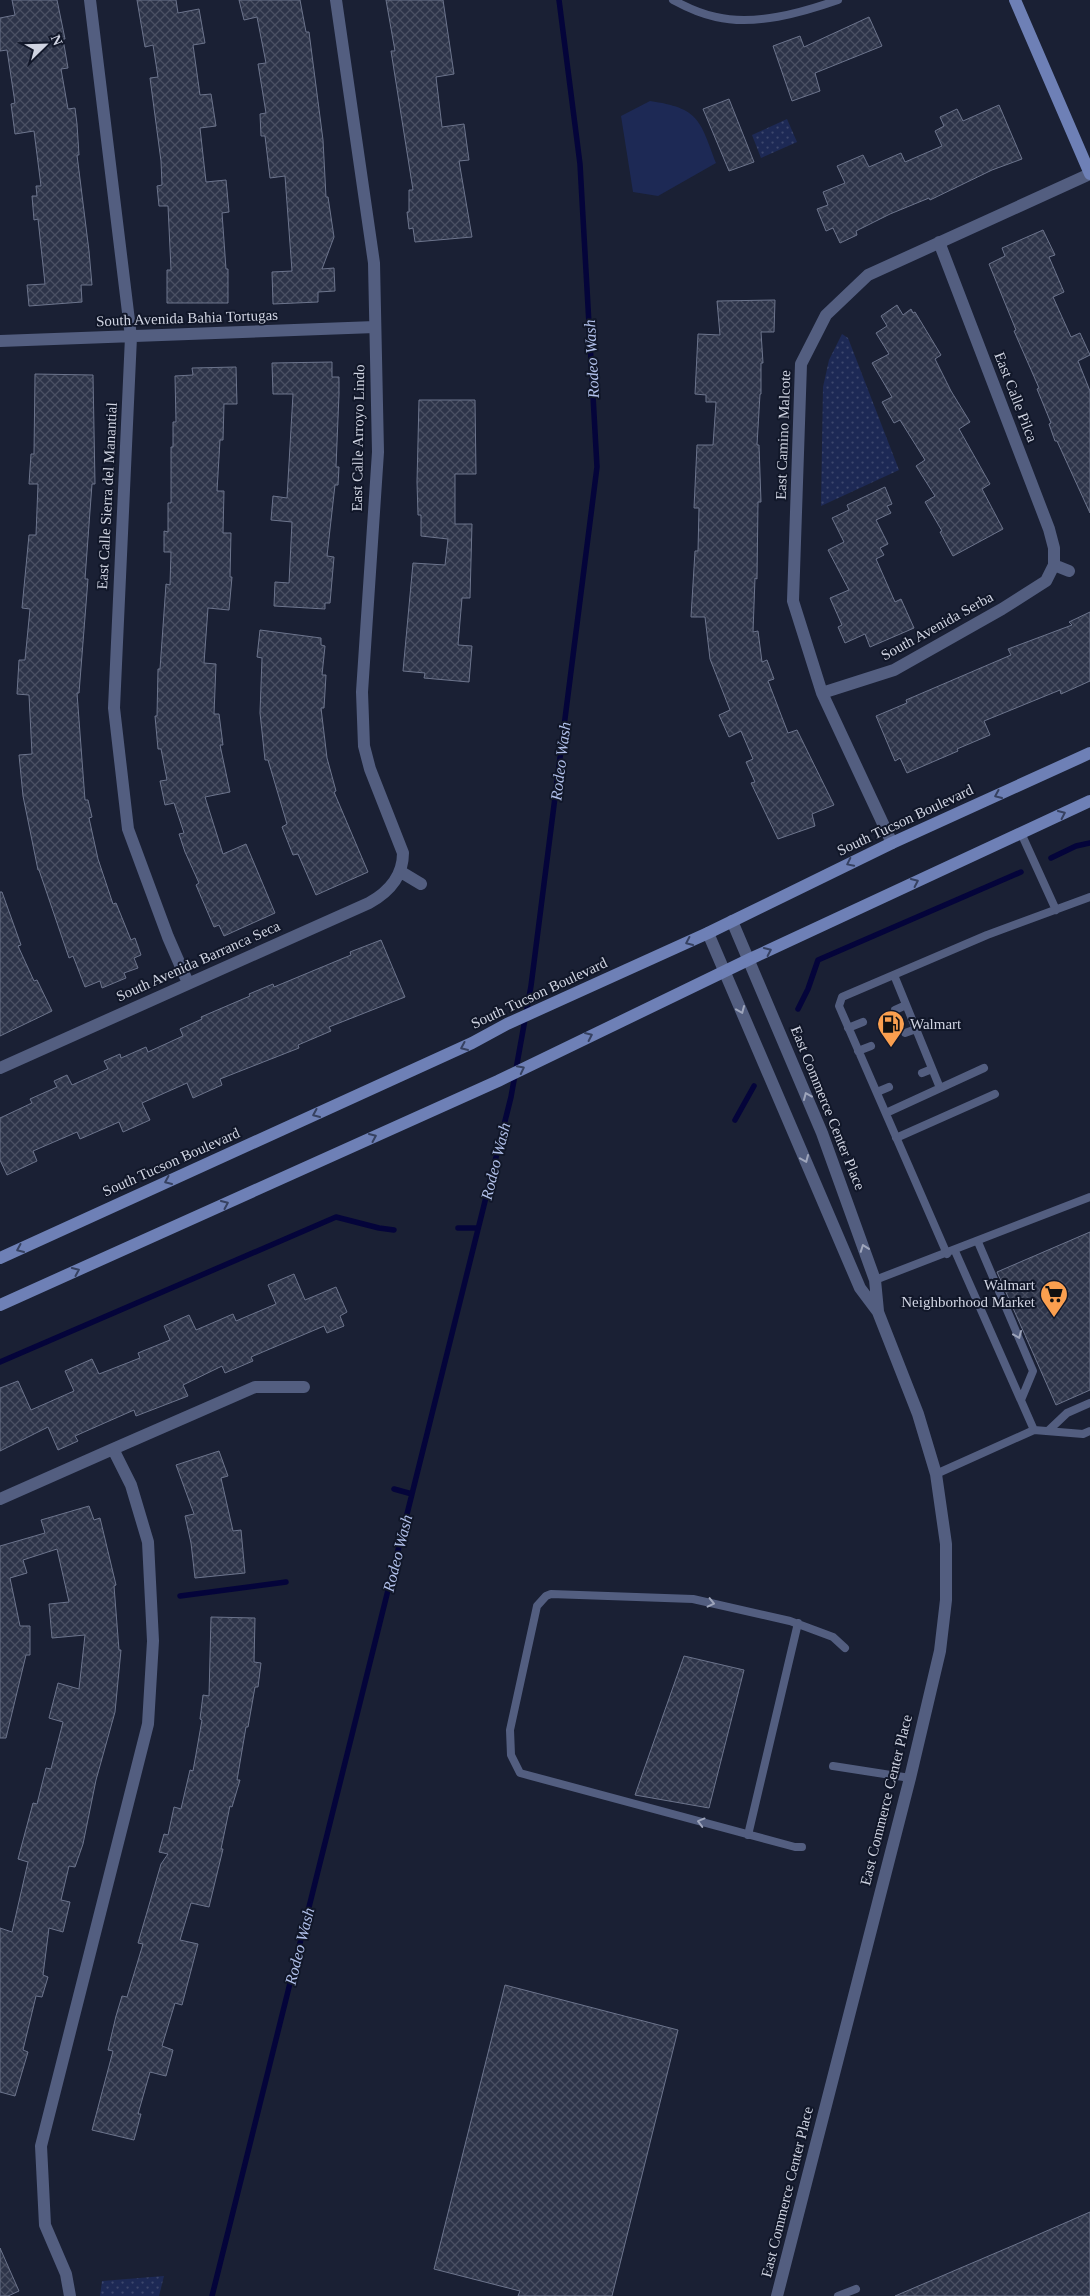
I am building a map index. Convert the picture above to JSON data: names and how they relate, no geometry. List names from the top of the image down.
{
  "streets": {
    "main road": ["South Tucson Boulevard"],
    "street": [
      "South Avenida Bahia Tortugas",
      "East Calle Pilca",
      "East Camino Malcote",
      "East Calle Arroyo Lindo",
      "East Calle Sierra del Manantial",
      "South Avenida Serba",
      "South Avenida Barranca Seca",
      "East Commerce Center Place"
    ]
  },
  "crossings": [
    ["South Avenida Bahia Tortugas", "East Calle Arroyo Lindo"],
    ["South Avenida Bahia Tortugas", "East Calle Sierra del Manantial"],
    ["East Calle Pilca", "East Camino Malcote"],
    ["East Calle Pilca", "South Avenida Serba"],
    ["East Camino Malcote", "South Avenida Serba"],
    ["East Camino Malcote", "South Tucson Boulevard"],
    ["East Calle Arroyo Lindo", "South Avenida Barranca Seca"],
    ["East Calle Sierra del Manantial", "South Avenida Barranca Seca"],
    ["South Tucson Boulevard", "East Commerce Center Place"]
  ],
  "water": ["Rodeo Wash"],
  "places": {
    "fuel station": ["Walmart"],
    "supermarket": ["Walmart Neighborhood Market"]
  },
  "north": "top right"
}
